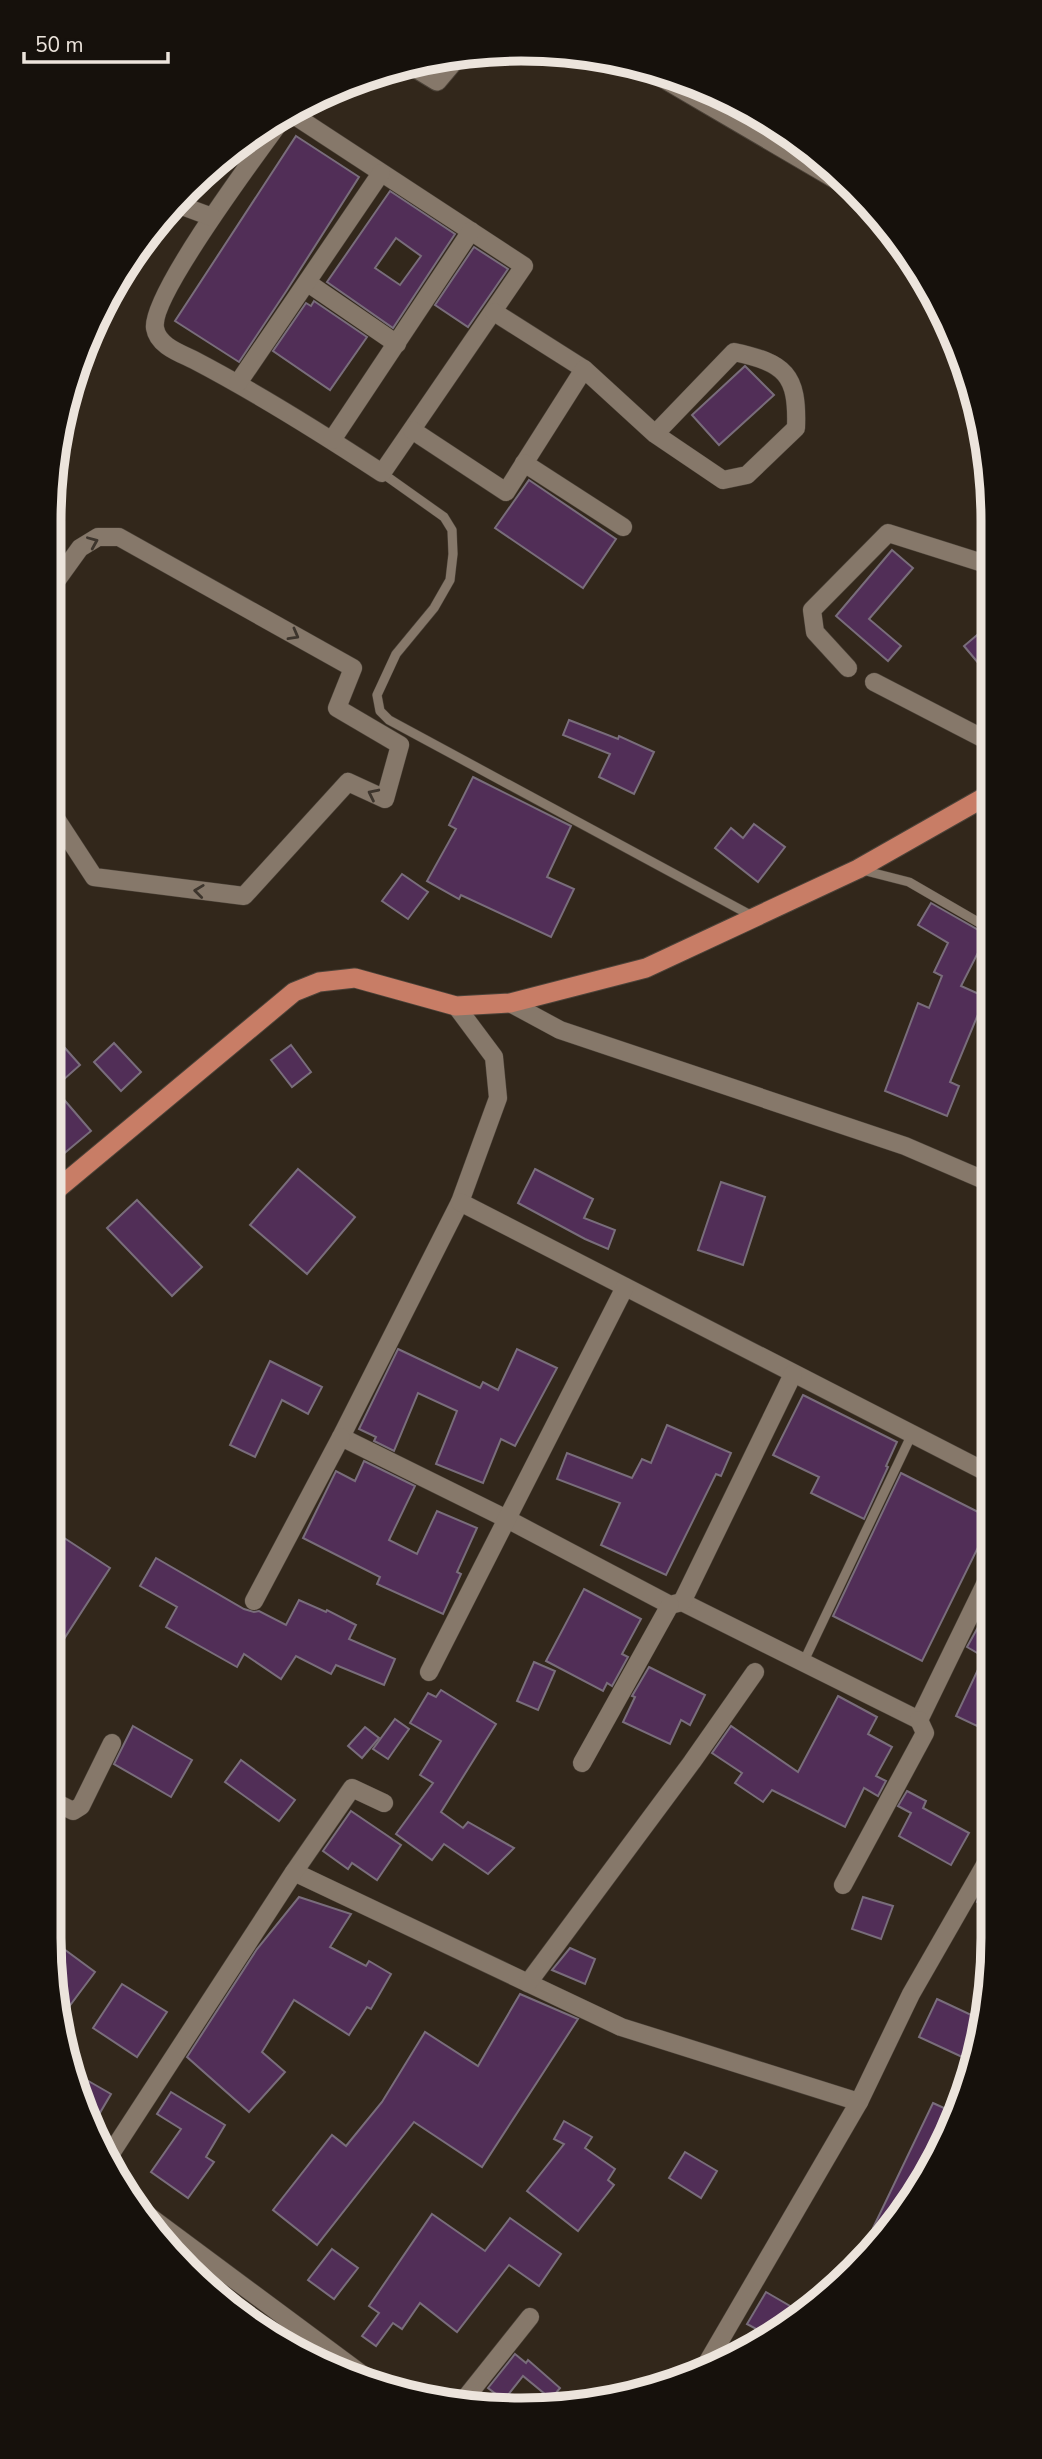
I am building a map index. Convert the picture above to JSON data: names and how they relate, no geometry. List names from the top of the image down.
{
  "scale_bar": "50 m"
}
